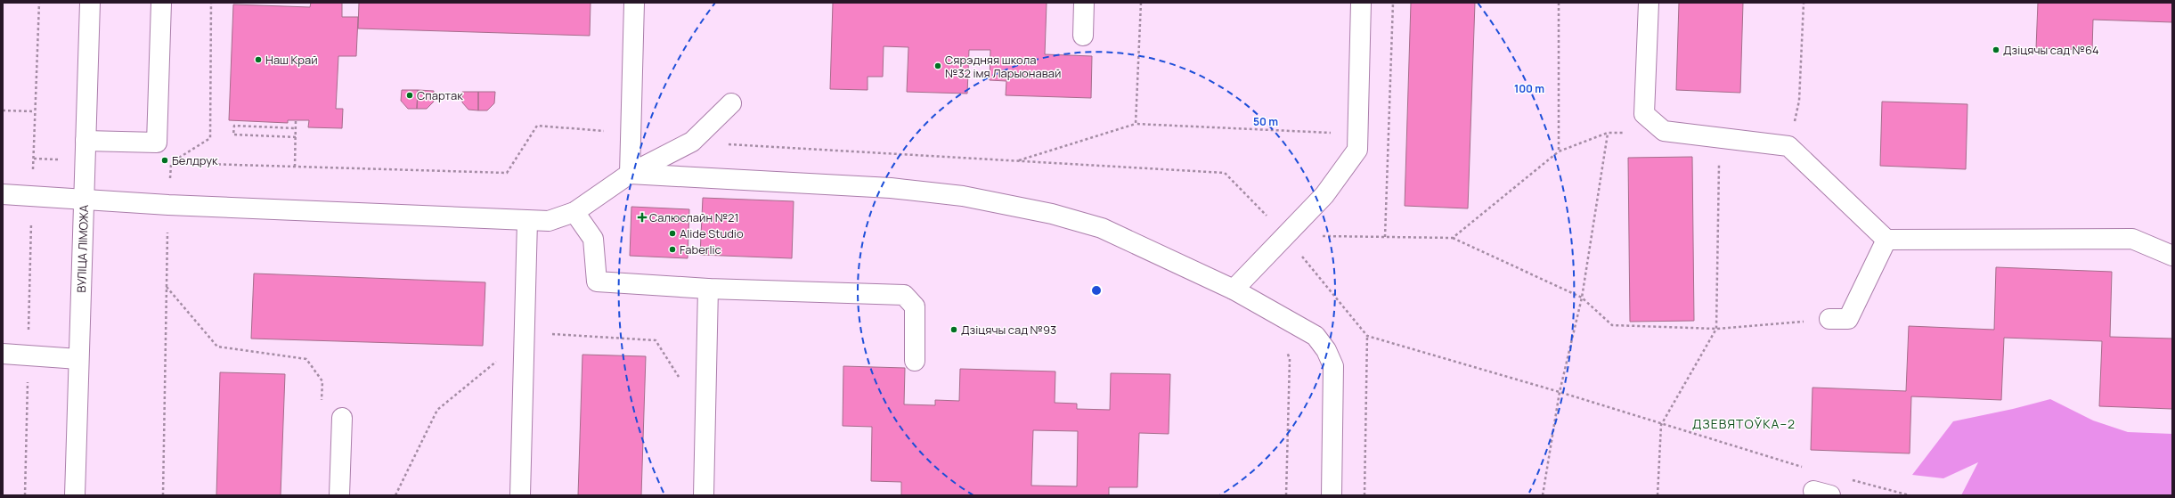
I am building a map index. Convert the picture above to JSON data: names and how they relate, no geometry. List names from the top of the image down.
{
  "streets": {
    "street": ["ВУЛІЦА ЛІМОЖА"]
  },
  "districts": ["ДЗЕВЯТОЎКА–2"],
  "places": {
    "other": [
      "Дзіцячы сад №64",
      "Наш Край",
      "Сярэдняя школа №32 імя Ларыонавай",
      "Спартак",
      "Белдрук",
      "Alide Studio",
      "Faberlic",
      "Дзіцячы сад №93"
    ],
    "health": ["Салюслайн №21"]
  },
  "rings": ["100 m", "50 m"]
}
